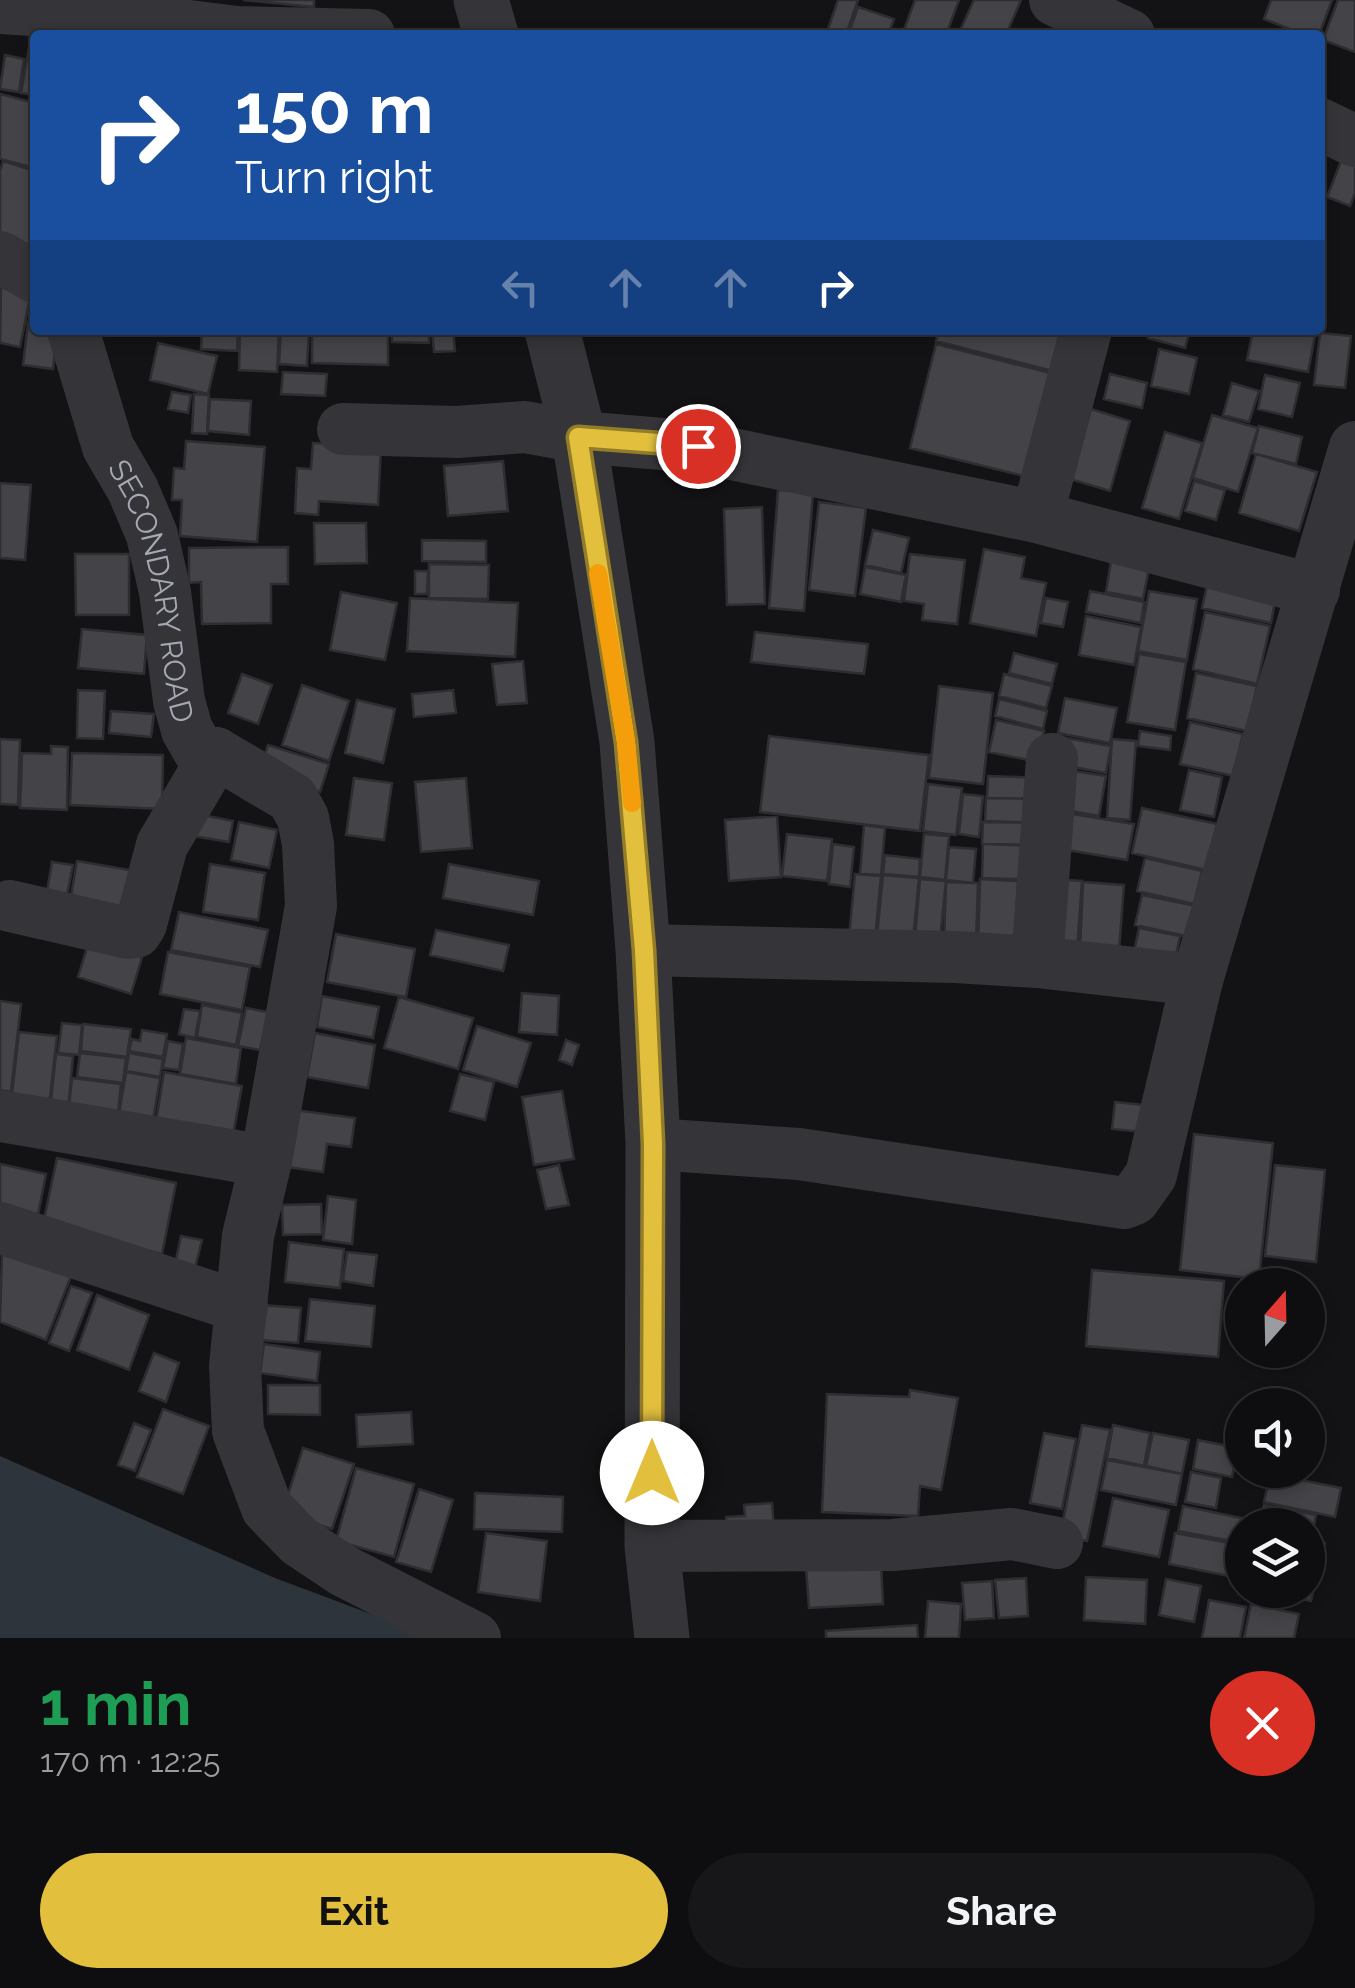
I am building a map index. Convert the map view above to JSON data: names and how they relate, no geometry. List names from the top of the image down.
{
  "streets": {
    "street": ["SECONDARY ROAD"]
  },
  "north": "top",
  "page": {
    "turn": ["150 m", "Turn right"],
    "heading": ["1 min", "170 m · 12:25"],
    "buttons": ["Exit", "Share"]
  }
}
